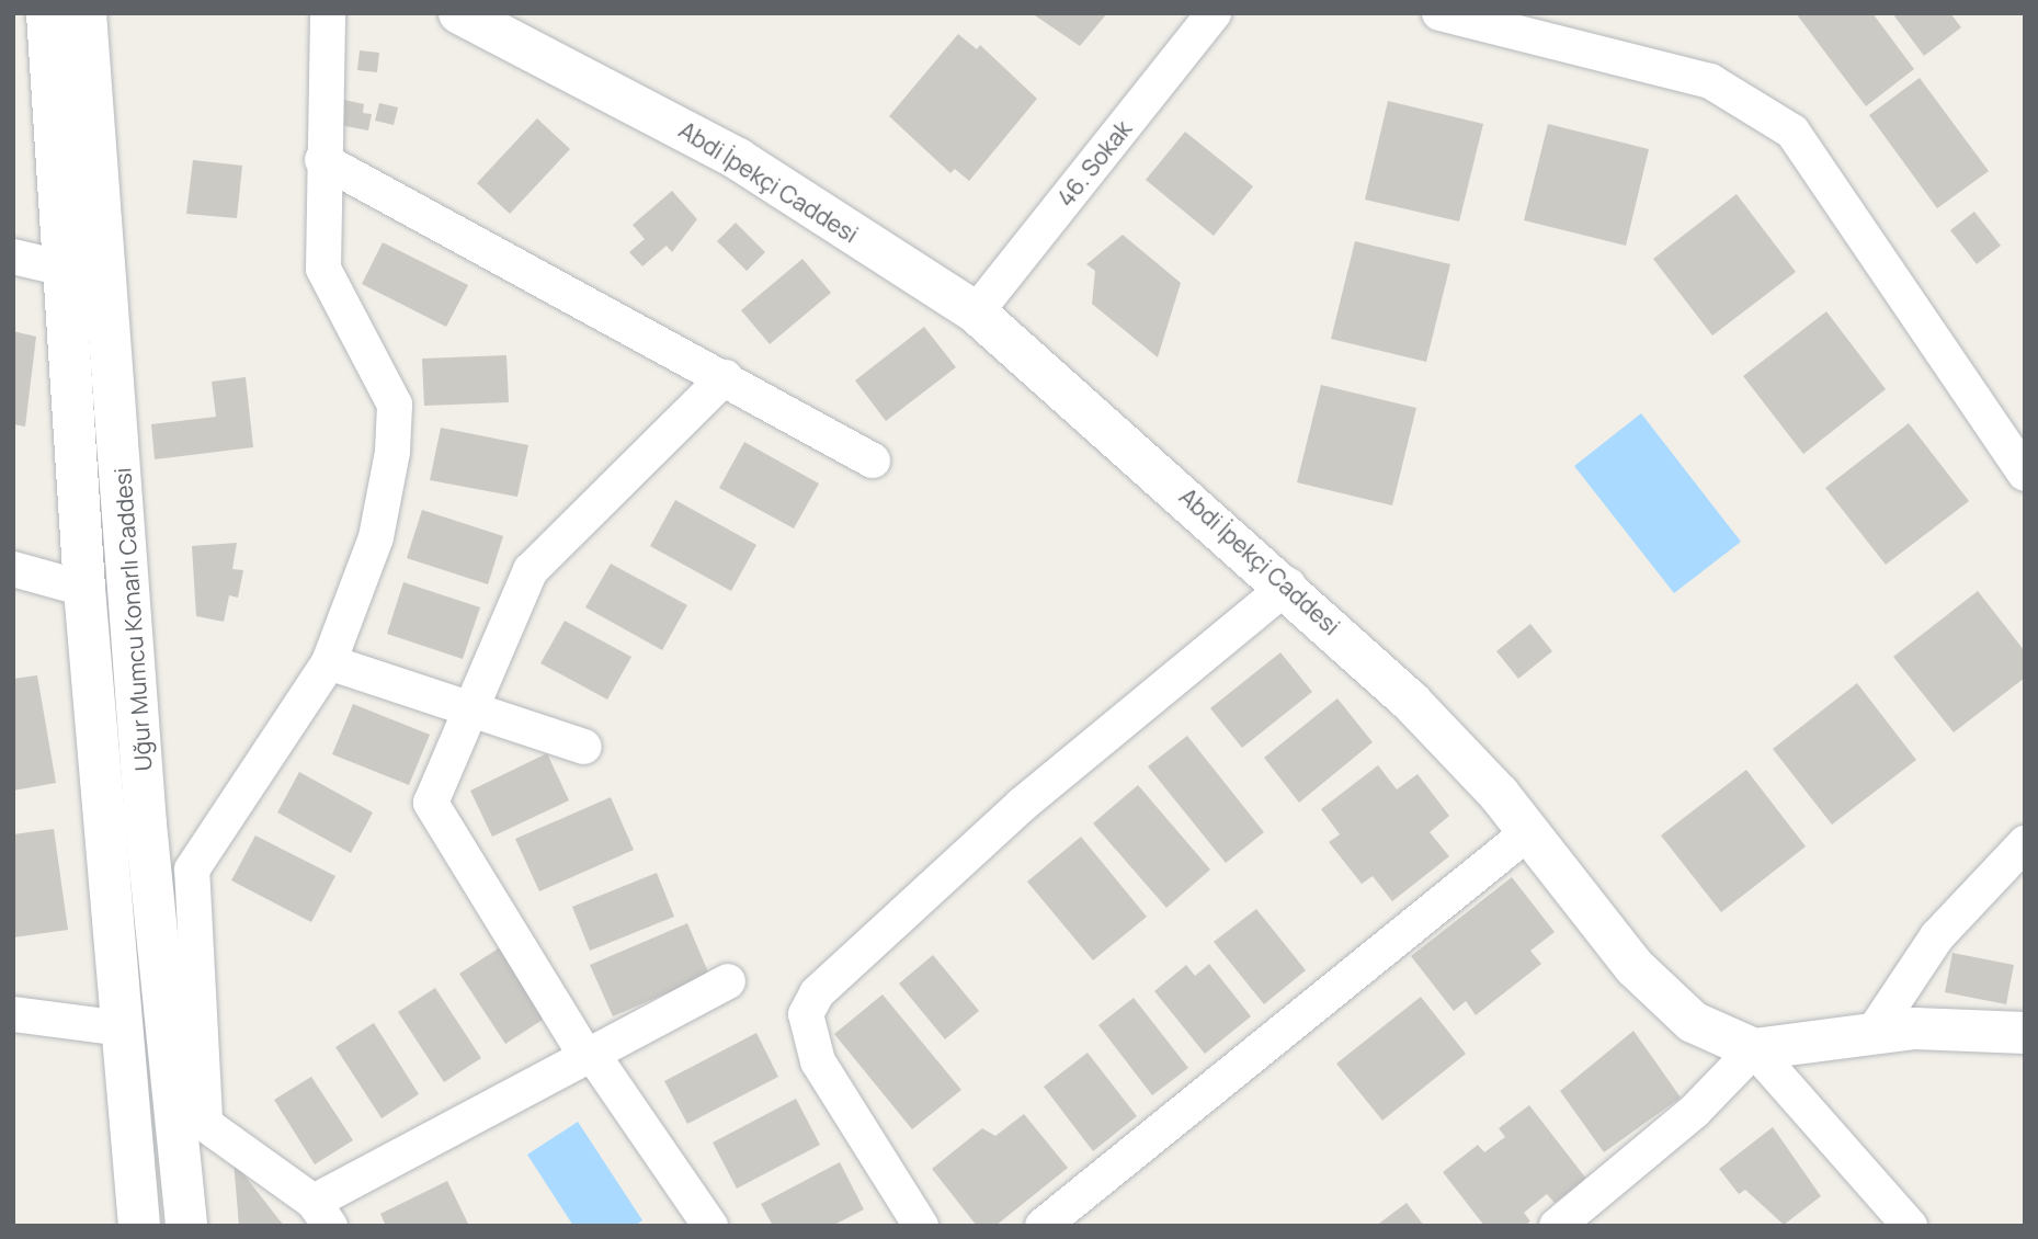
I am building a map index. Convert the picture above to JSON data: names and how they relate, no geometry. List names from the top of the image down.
{
  "streets": {
    "street": ["46. Sokak", "Abdi İpekçi Caddesi", "Uğur Mumcu Konarlı Caddesi"]
  },
  "crossings": [
    ["46. Sokak", "Abdi İpekçi Caddesi"]
  ]
}
